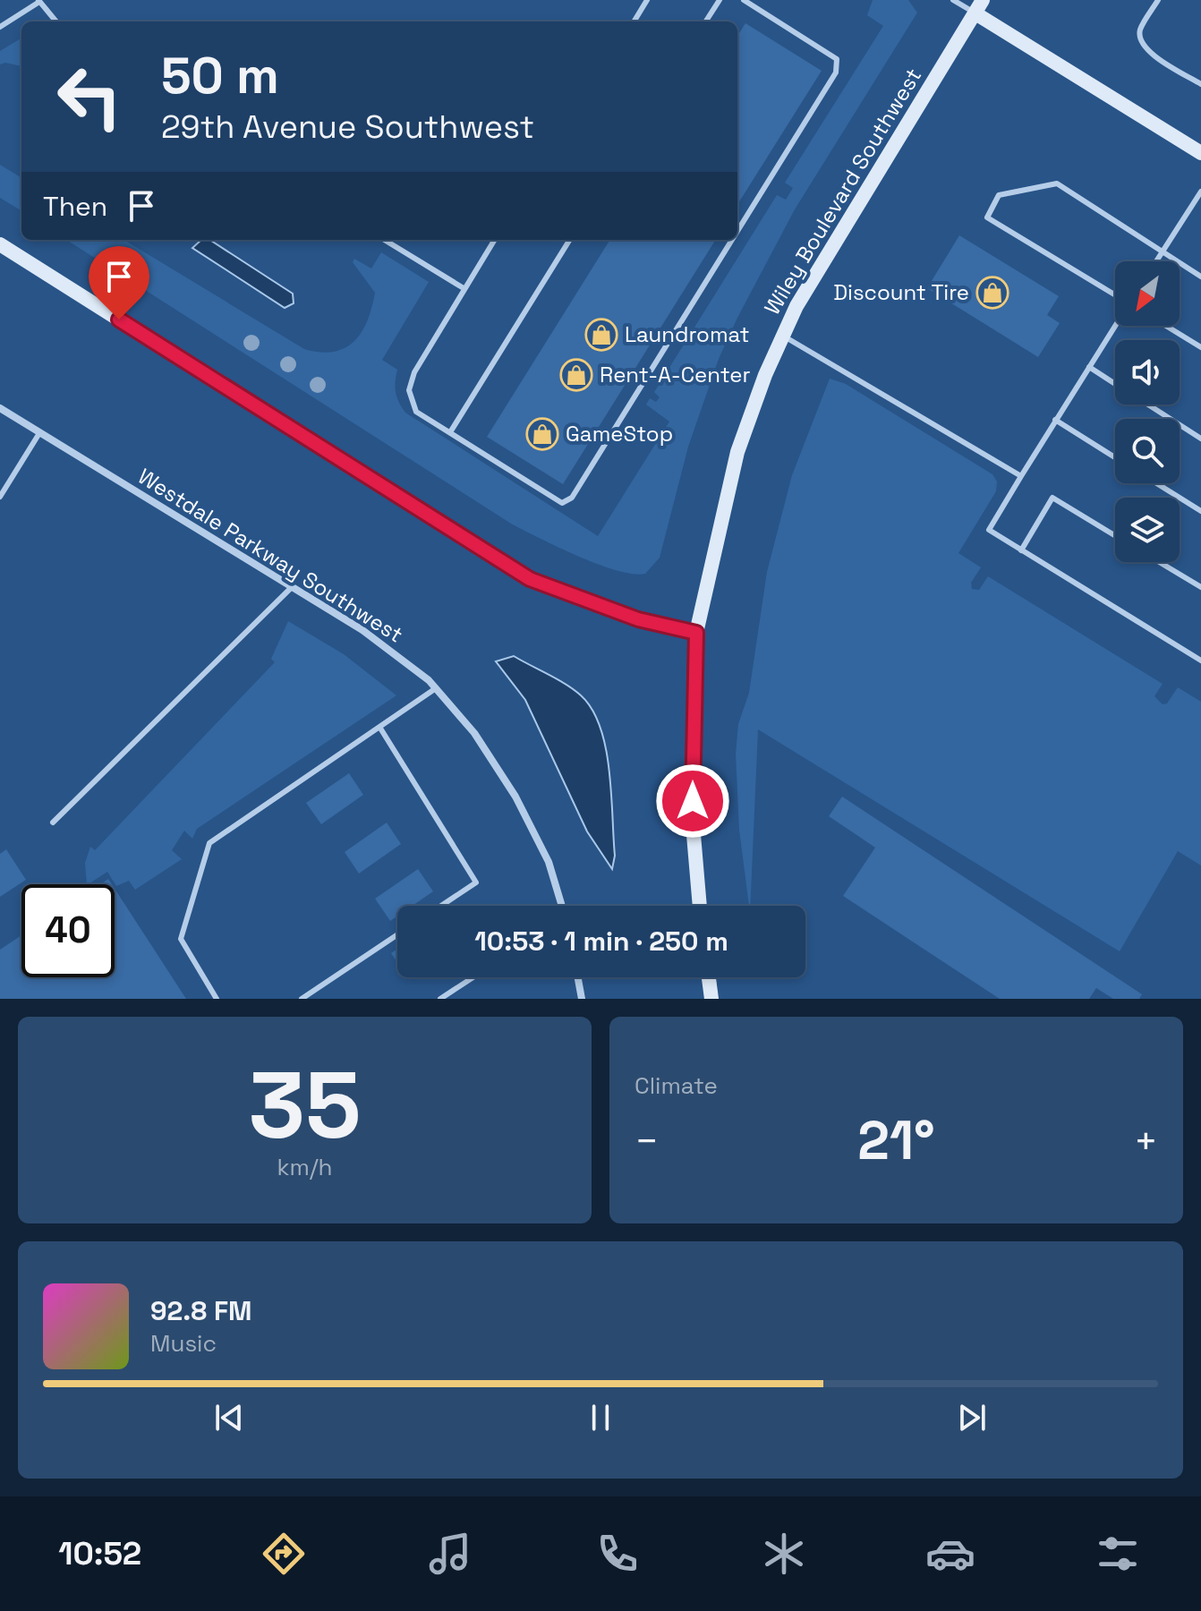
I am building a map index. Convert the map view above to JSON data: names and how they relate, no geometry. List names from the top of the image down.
{
  "streets": {
    "street": ["Wiley Boulevard Southwest", "Westdale Parkway Southwest"]
  },
  "places": {
    "shop": [
      "Discount Tire",
      "Laundromat",
      "Rent-A-Center",
      "GameStop"
    ]
  },
  "north": "bottom left",
  "page": {
    "turn": ["50 m", "29th Avenue Southwest"],
    "then": "Then",
    "limit": "40",
    "trip": "10:53 · 1 min · 250 m",
    "tile": [
      ["35", "km/h"],
      "Climate"
    ],
    "heat": ["−", "21°", "+"],
    "song": ["92.8 FM", "Music"],
    "tabs": "10:52"
  }
}
